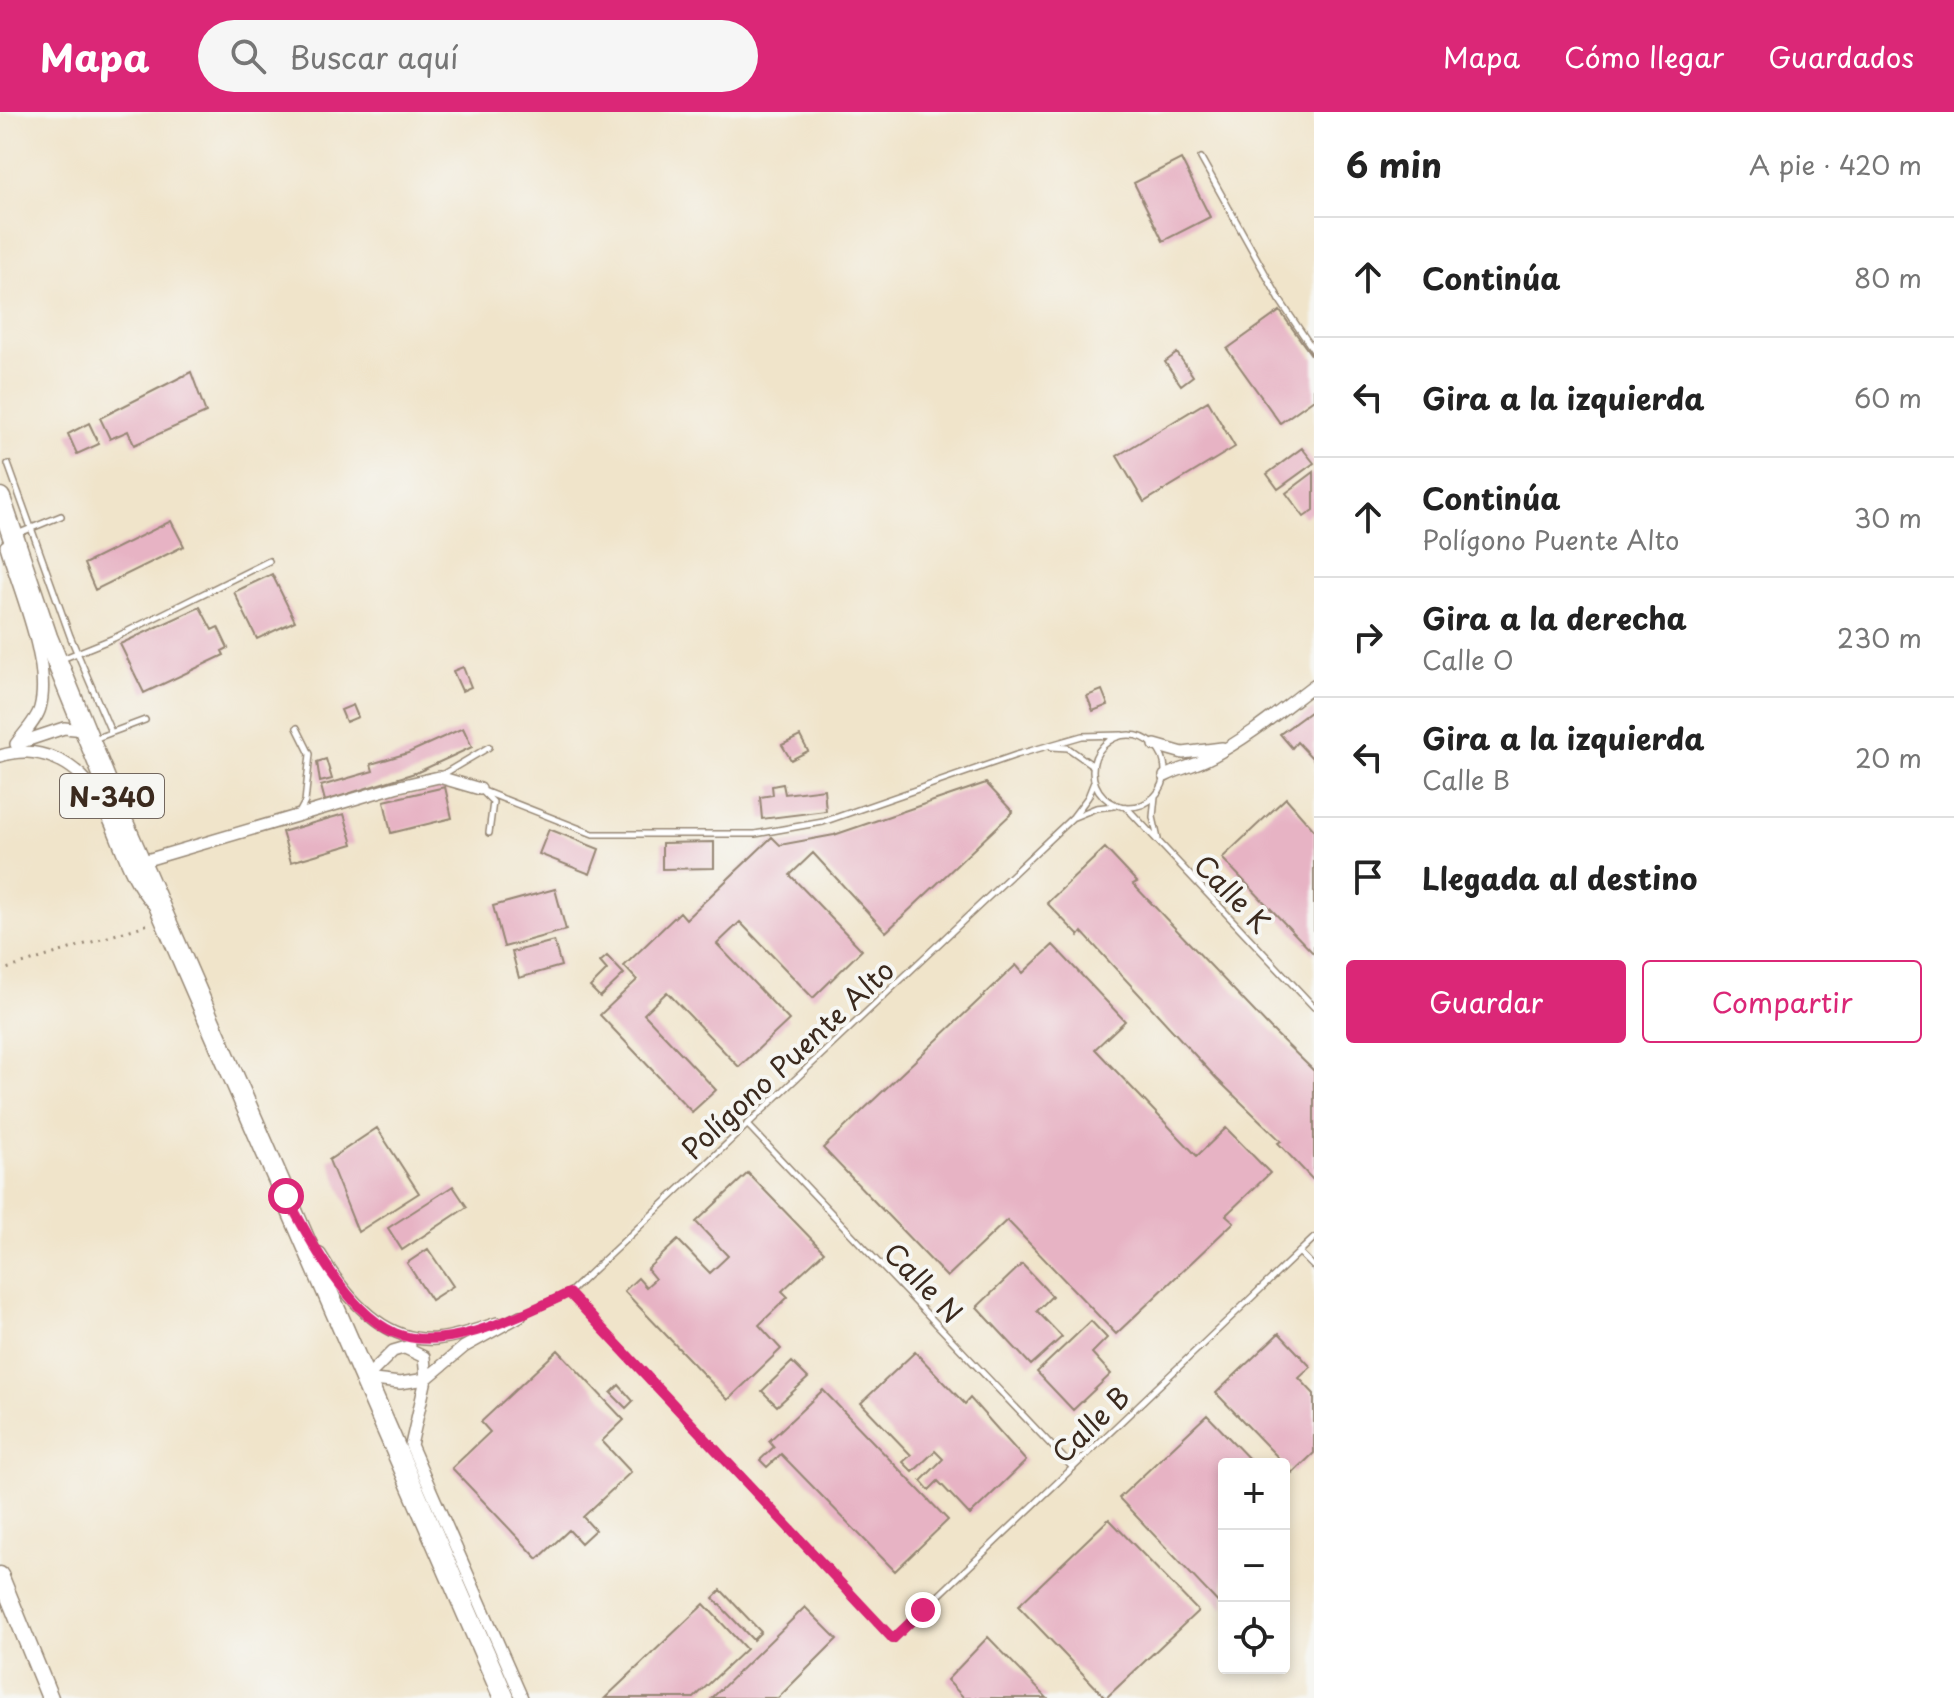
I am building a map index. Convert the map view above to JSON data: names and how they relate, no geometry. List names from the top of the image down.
{
  "streets": {
    "highway": ["N-340"],
    "lane": [
      "Calle K",
      "Polígono Puente Alto",
      "Calle N",
      "Calle B"
    ]
  },
  "crossings": [
    ["Calle K", "Polígono Puente Alto"],
    ["Polígono Puente Alto", "Calle N"],
    ["Polígono Puente Alto", "Calle B"],
    ["Calle N", "Calle B"]
  ],
  "page": {
    "header": "Mapa",
    "search": "Buscar aquí",
    "nav": ["Mapa", "Cómo llegar", "Guardados"],
    "heading": ["6 min", "A pie · 420 m"],
    "list": [
      ["Continúa", "80 m"],
      ["Gira a la izquierda", "60 m"],
      ["Continúa", "Polígono Puente Alto", "30 m"],
      ["Gira a la derecha", "Calle O", "230 m"],
      ["Gira a la izquierda", "Calle B", "20 m"],
      "Llegada al destino"
    ],
    "buttons": ["Guardar", "Compartir"],
    "map_buttons": ["+", "−"]
  }
}
